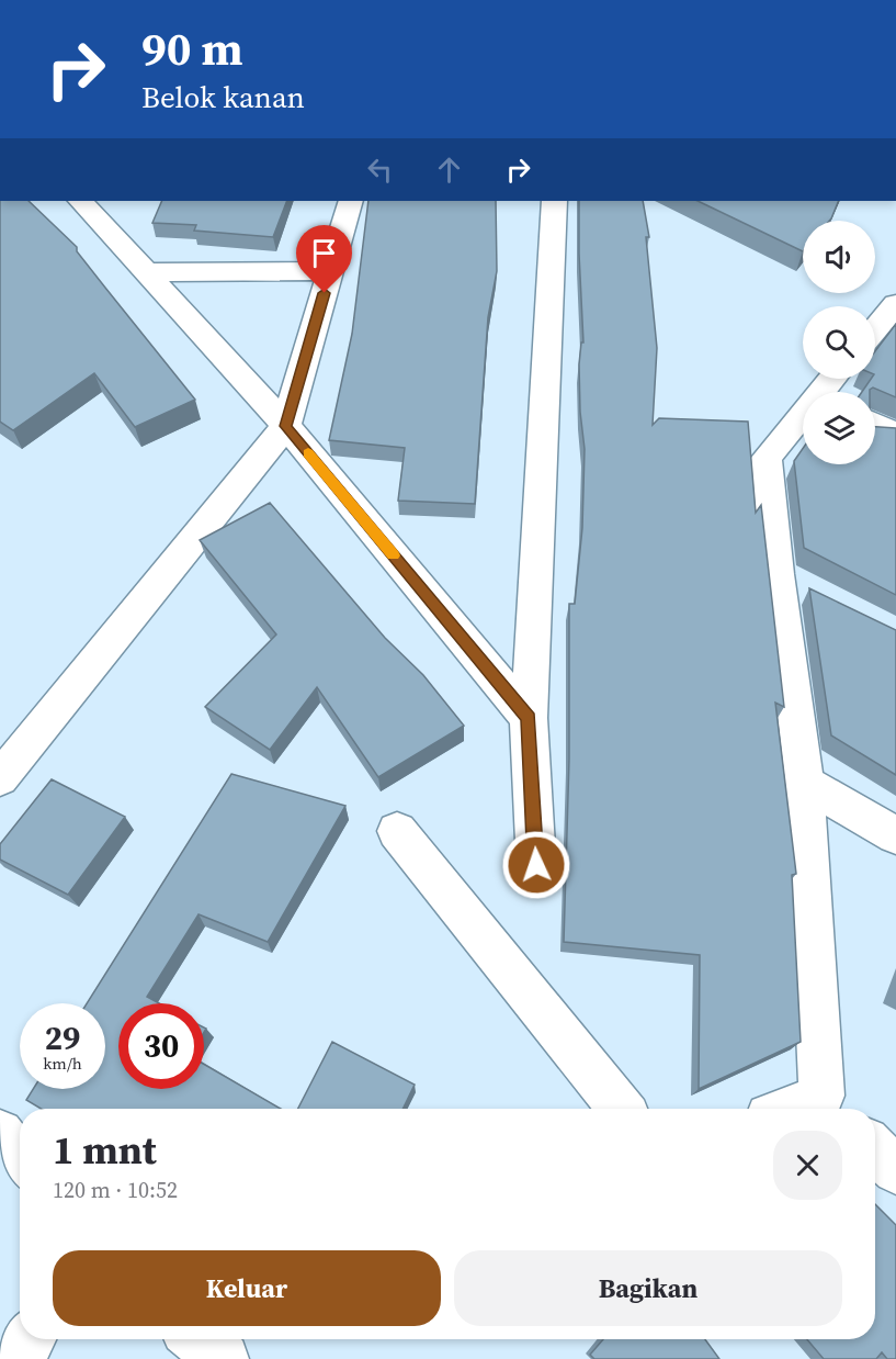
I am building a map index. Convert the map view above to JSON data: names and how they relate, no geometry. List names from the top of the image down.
{
  "page": {
    "turn": ["90 m", "Belok kanan"],
    "speed": "29 km/h",
    "limit": "30",
    "heading": ["1 mnt", "120 m · 10:52"],
    "buttons": ["Keluar", "Bagikan"]
  }
}
